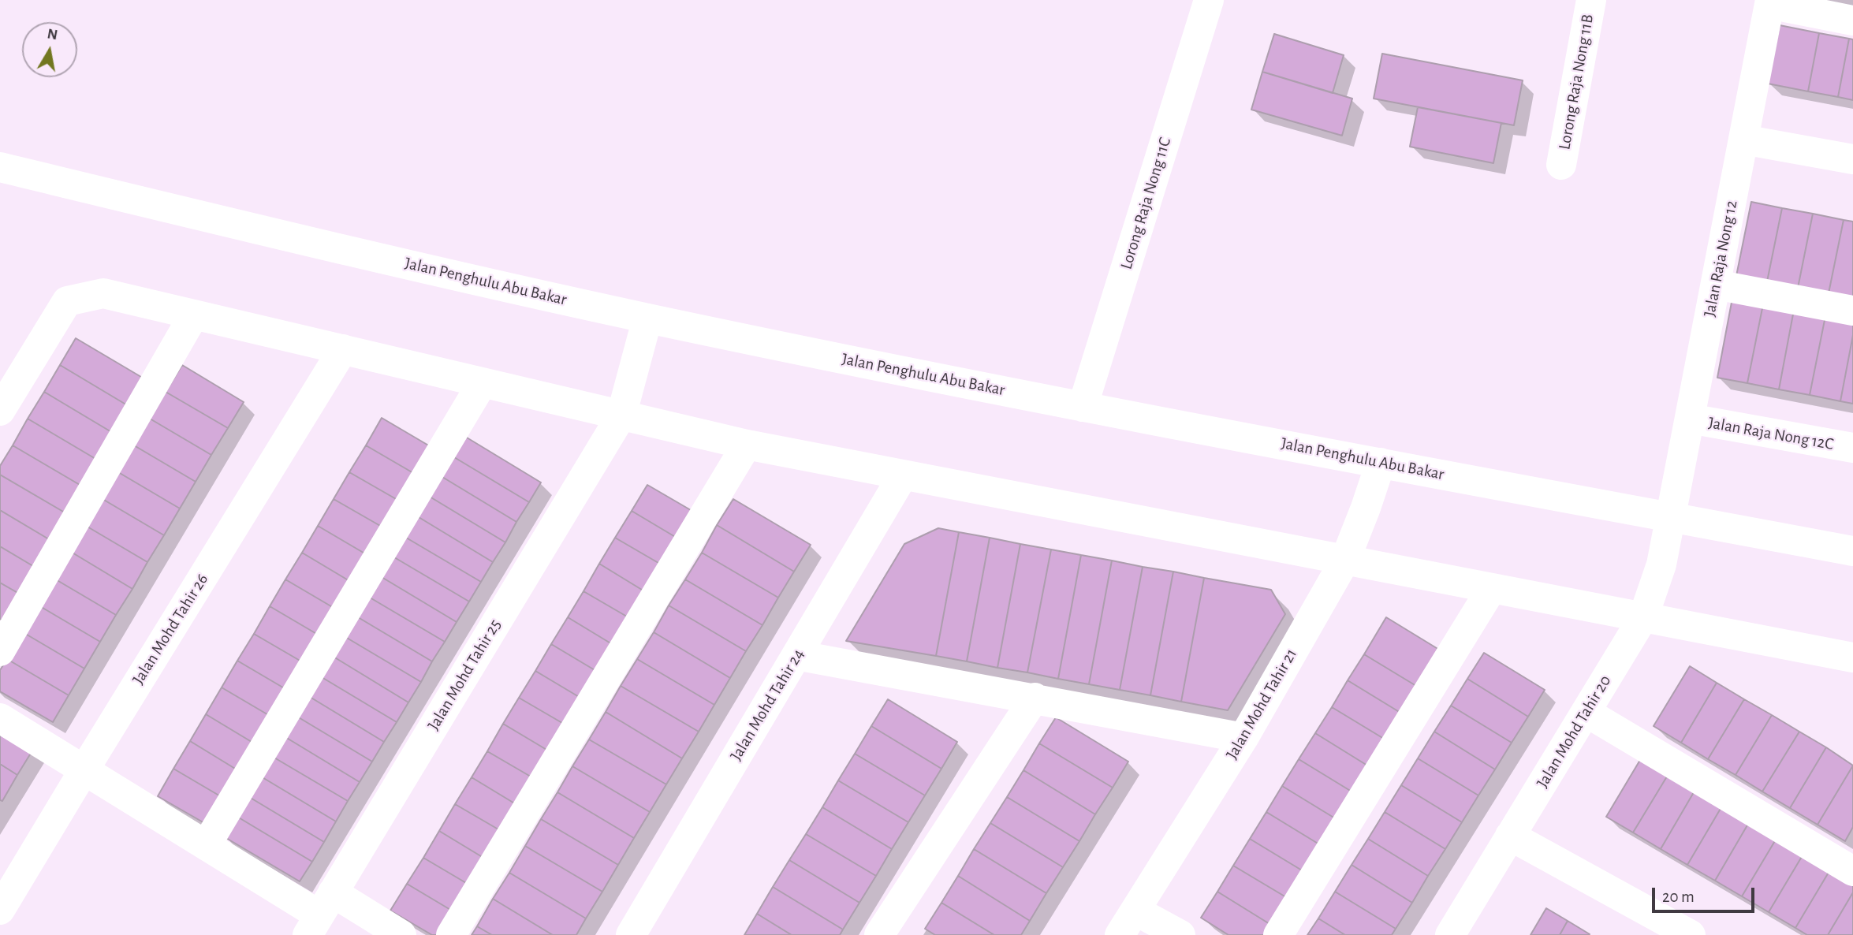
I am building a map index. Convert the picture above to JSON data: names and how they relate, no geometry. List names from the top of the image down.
{
  "streets": {
    "street": [
      "Lorong Raja Nong 11B",
      "Lorong Raja Nong 11C",
      "Jalan Raja Nong 12",
      "Jalan Penghulu Abu Bakar",
      "Jalan Raja Nong 12C",
      "Jalan Mohd Tahir 26",
      "Jalan Mohd Tahir 25",
      "Jalan Mohd Tahir 21",
      "Jalan Mohd Tahir 24",
      "Jalan Mohd Tahir 20"
    ]
  },
  "crossings": [
    ["Lorong Raja Nong 11C", "Jalan Penghulu Abu Bakar"],
    ["Jalan Raja Nong 12", "Jalan Penghulu Abu Bakar"],
    ["Jalan Raja Nong 12", "Jalan Raja Nong 12C"],
    ["Jalan Raja Nong 12", "Jalan Mohd Tahir 20"],
    ["Jalan Penghulu Abu Bakar", "Jalan Mohd Tahir 25"],
    ["Jalan Penghulu Abu Bakar", "Jalan Mohd Tahir 21"],
    ["Jalan Penghulu Abu Bakar", "Jalan Mohd Tahir 20"]
  ],
  "scale_bar": "20 m",
  "north": "top"
}
